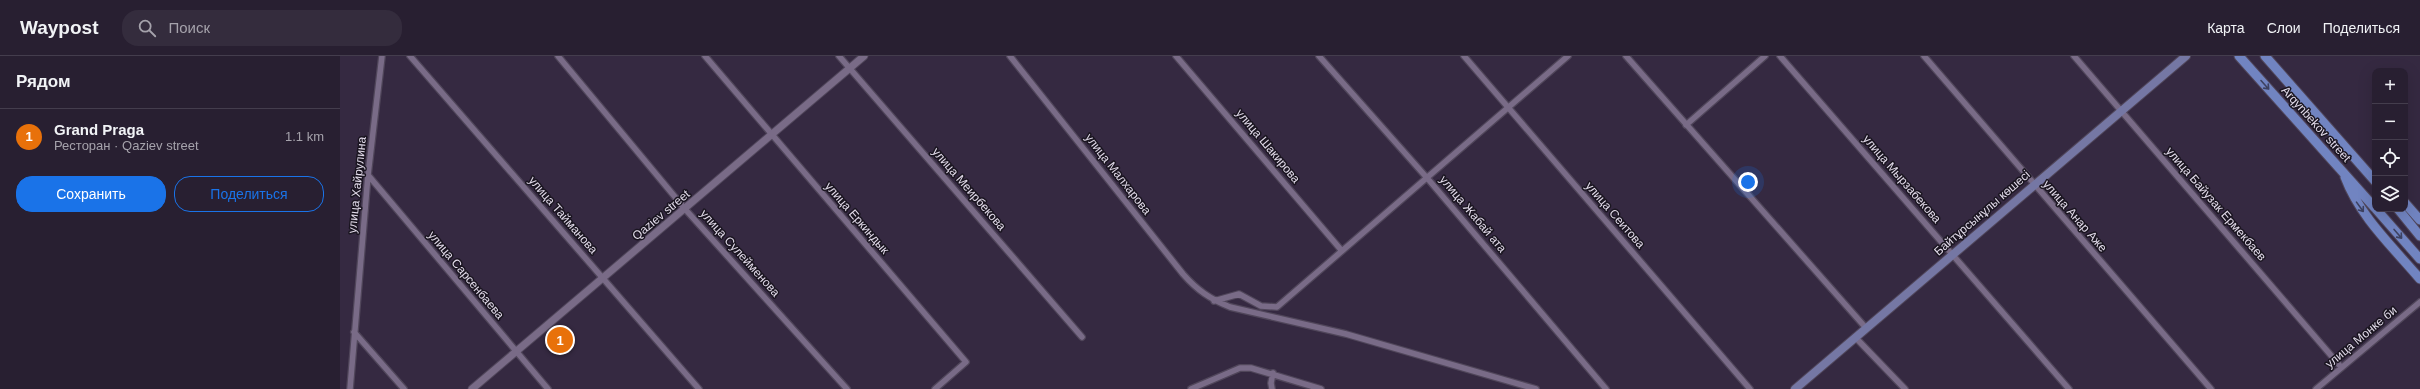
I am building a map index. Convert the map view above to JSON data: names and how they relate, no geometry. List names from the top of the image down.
{
  "streets": {
    "main road": ["Arqynbekov street", "Байтұрсынұлы көшесі"],
    "street": [
      "улица Шакирова",
      "улица Малхарова",
      "улица Мырзабекова",
      "улица Хайрулина",
      "улица Меирбекова",
      "улица Байузак Ермекбаев",
      "улица Жабай ата",
      "улица Тайманова",
      "Qaziev street",
      "улица Сеитова",
      "улица Анар Аже",
      "улица Еркиндык",
      "улица Сулейменова",
      "улица Сарсенбаева",
      "улица Монке би"
    ]
  },
  "crossings": [
    ["улица Мырзабекова", "Байтұрсынұлы көшесі"],
    ["улица Хайрулина", "улица Сарсенбаева"],
    ["улица Меирбекова", "Qaziev street"],
    ["улица Байузак Ермекбаев", "Байтұрсынұлы көшесі"],
    ["улица Байузак Ермекбаев", "улица Монке би"],
    ["Байтұрсынұлы көшесі", "улица Анар Аже"],
    ["улица Тайманова", "Qaziev street"],
    ["Qaziev street", "улица Еркиндык"],
    ["Qaziev street", "улица Сулейменова"],
    ["Qaziev street", "улица Сарсенбаева"]
  ],
  "page": {
    "header": "Waypost",
    "search": "Поиск",
    "nav": ["Карта", "Слои", "Поделиться"],
    "heading": "Рядом",
    "map_buttons": ["+", "−"],
    "list": [
      {
        "mark": "1",
        "name": "Grand Praga",
        "note": "Ресторан · Qaziev street",
        "value": "1.1 km"
      }
    ],
    "buttons": ["Сохранить", "Поделиться"],
    "pins": "1"
  }
}
